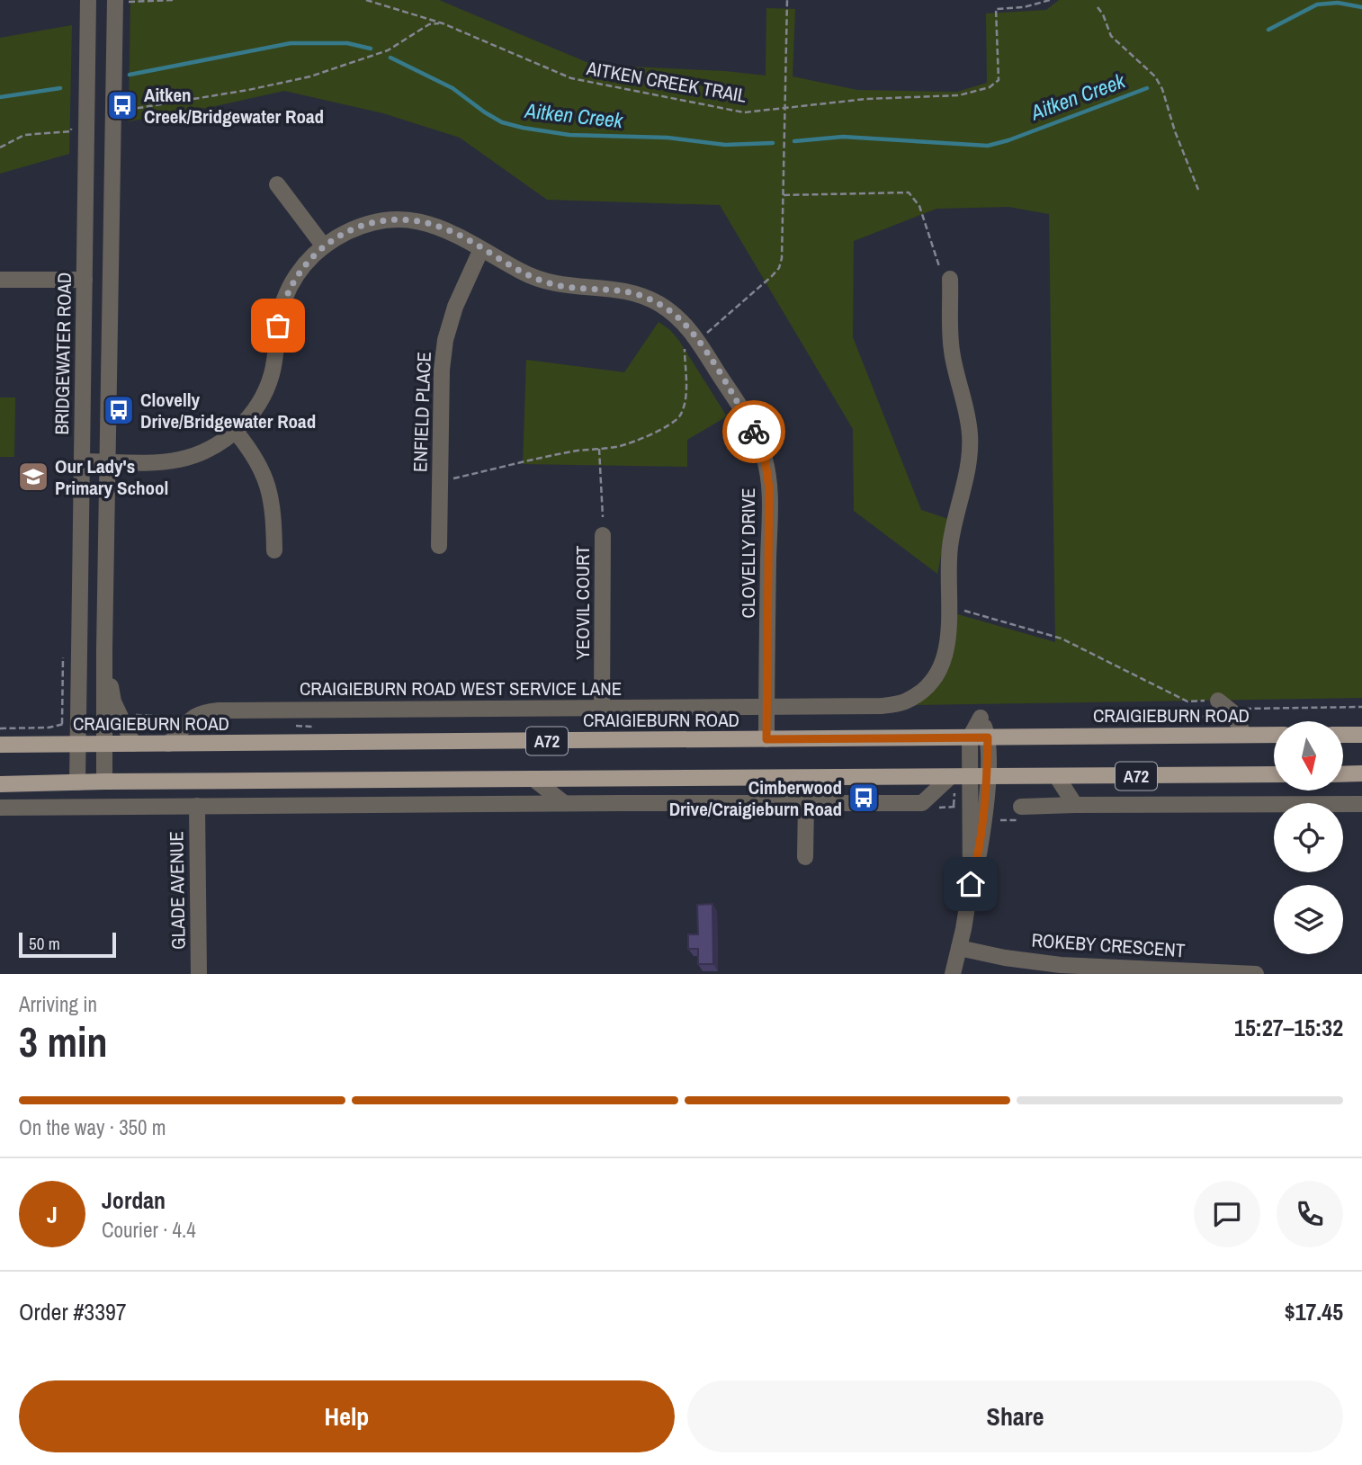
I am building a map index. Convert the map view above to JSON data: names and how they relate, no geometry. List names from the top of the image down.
{
  "streets": {
    "main road": ["CRAIGIEBURN ROAD", "A72"],
    "street": [
      "BRIDGEWATER ROAD",
      "ENFIELD PLACE",
      "CLOVELLY DRIVE",
      "YEOVIL COURT",
      "CRAIGIEBURN ROAD WEST SERVICE LANE",
      "GLADE AVENUE",
      "ROKEBY CRESCENT"
    ],
    "path": ["AITKEN CREEK TRAIL"]
  },
  "crossings": [
    ["BRIDGEWATER ROAD", "CLOVELLY DRIVE"],
    ["BRIDGEWATER ROAD", "CRAIGIEBURN ROAD"],
    ["BRIDGEWATER ROAD", "A72"],
    ["ENFIELD PLACE", "CLOVELLY DRIVE"],
    ["CLOVELLY DRIVE", "CRAIGIEBURN ROAD WEST SERVICE LANE"],
    ["CLOVELLY DRIVE", "CRAIGIEBURN ROAD"],
    ["YEOVIL COURT", "CRAIGIEBURN ROAD WEST SERVICE LANE"],
    ["CRAIGIEBURN ROAD WEST SERVICE LANE", "CRAIGIEBURN ROAD"]
  ],
  "water": ["Aitken Creek"],
  "places": {
    "bus stop": ["Aitken Creek/Bridgewater Road", "Clovelly Drive/Bridgewater Road", "Cimberwood Drive/Craigieburn Road"],
    "school or university": ["Our Lady's Primary School"]
  },
  "scale_bar": "50 m",
  "north": "bottom",
  "page": {
    "scale": "50 m",
    "heading": ["3 min", "Arriving in", "15:27–15:32"],
    "panel": [
      "Jordan",
      "Courier · 4.4",
      "Order #3397",
      "$17.45"
    ],
    "bar": "On the way · 350 m",
    "round": "J",
    "buttons": ["Help", "Share"]
  }
}
